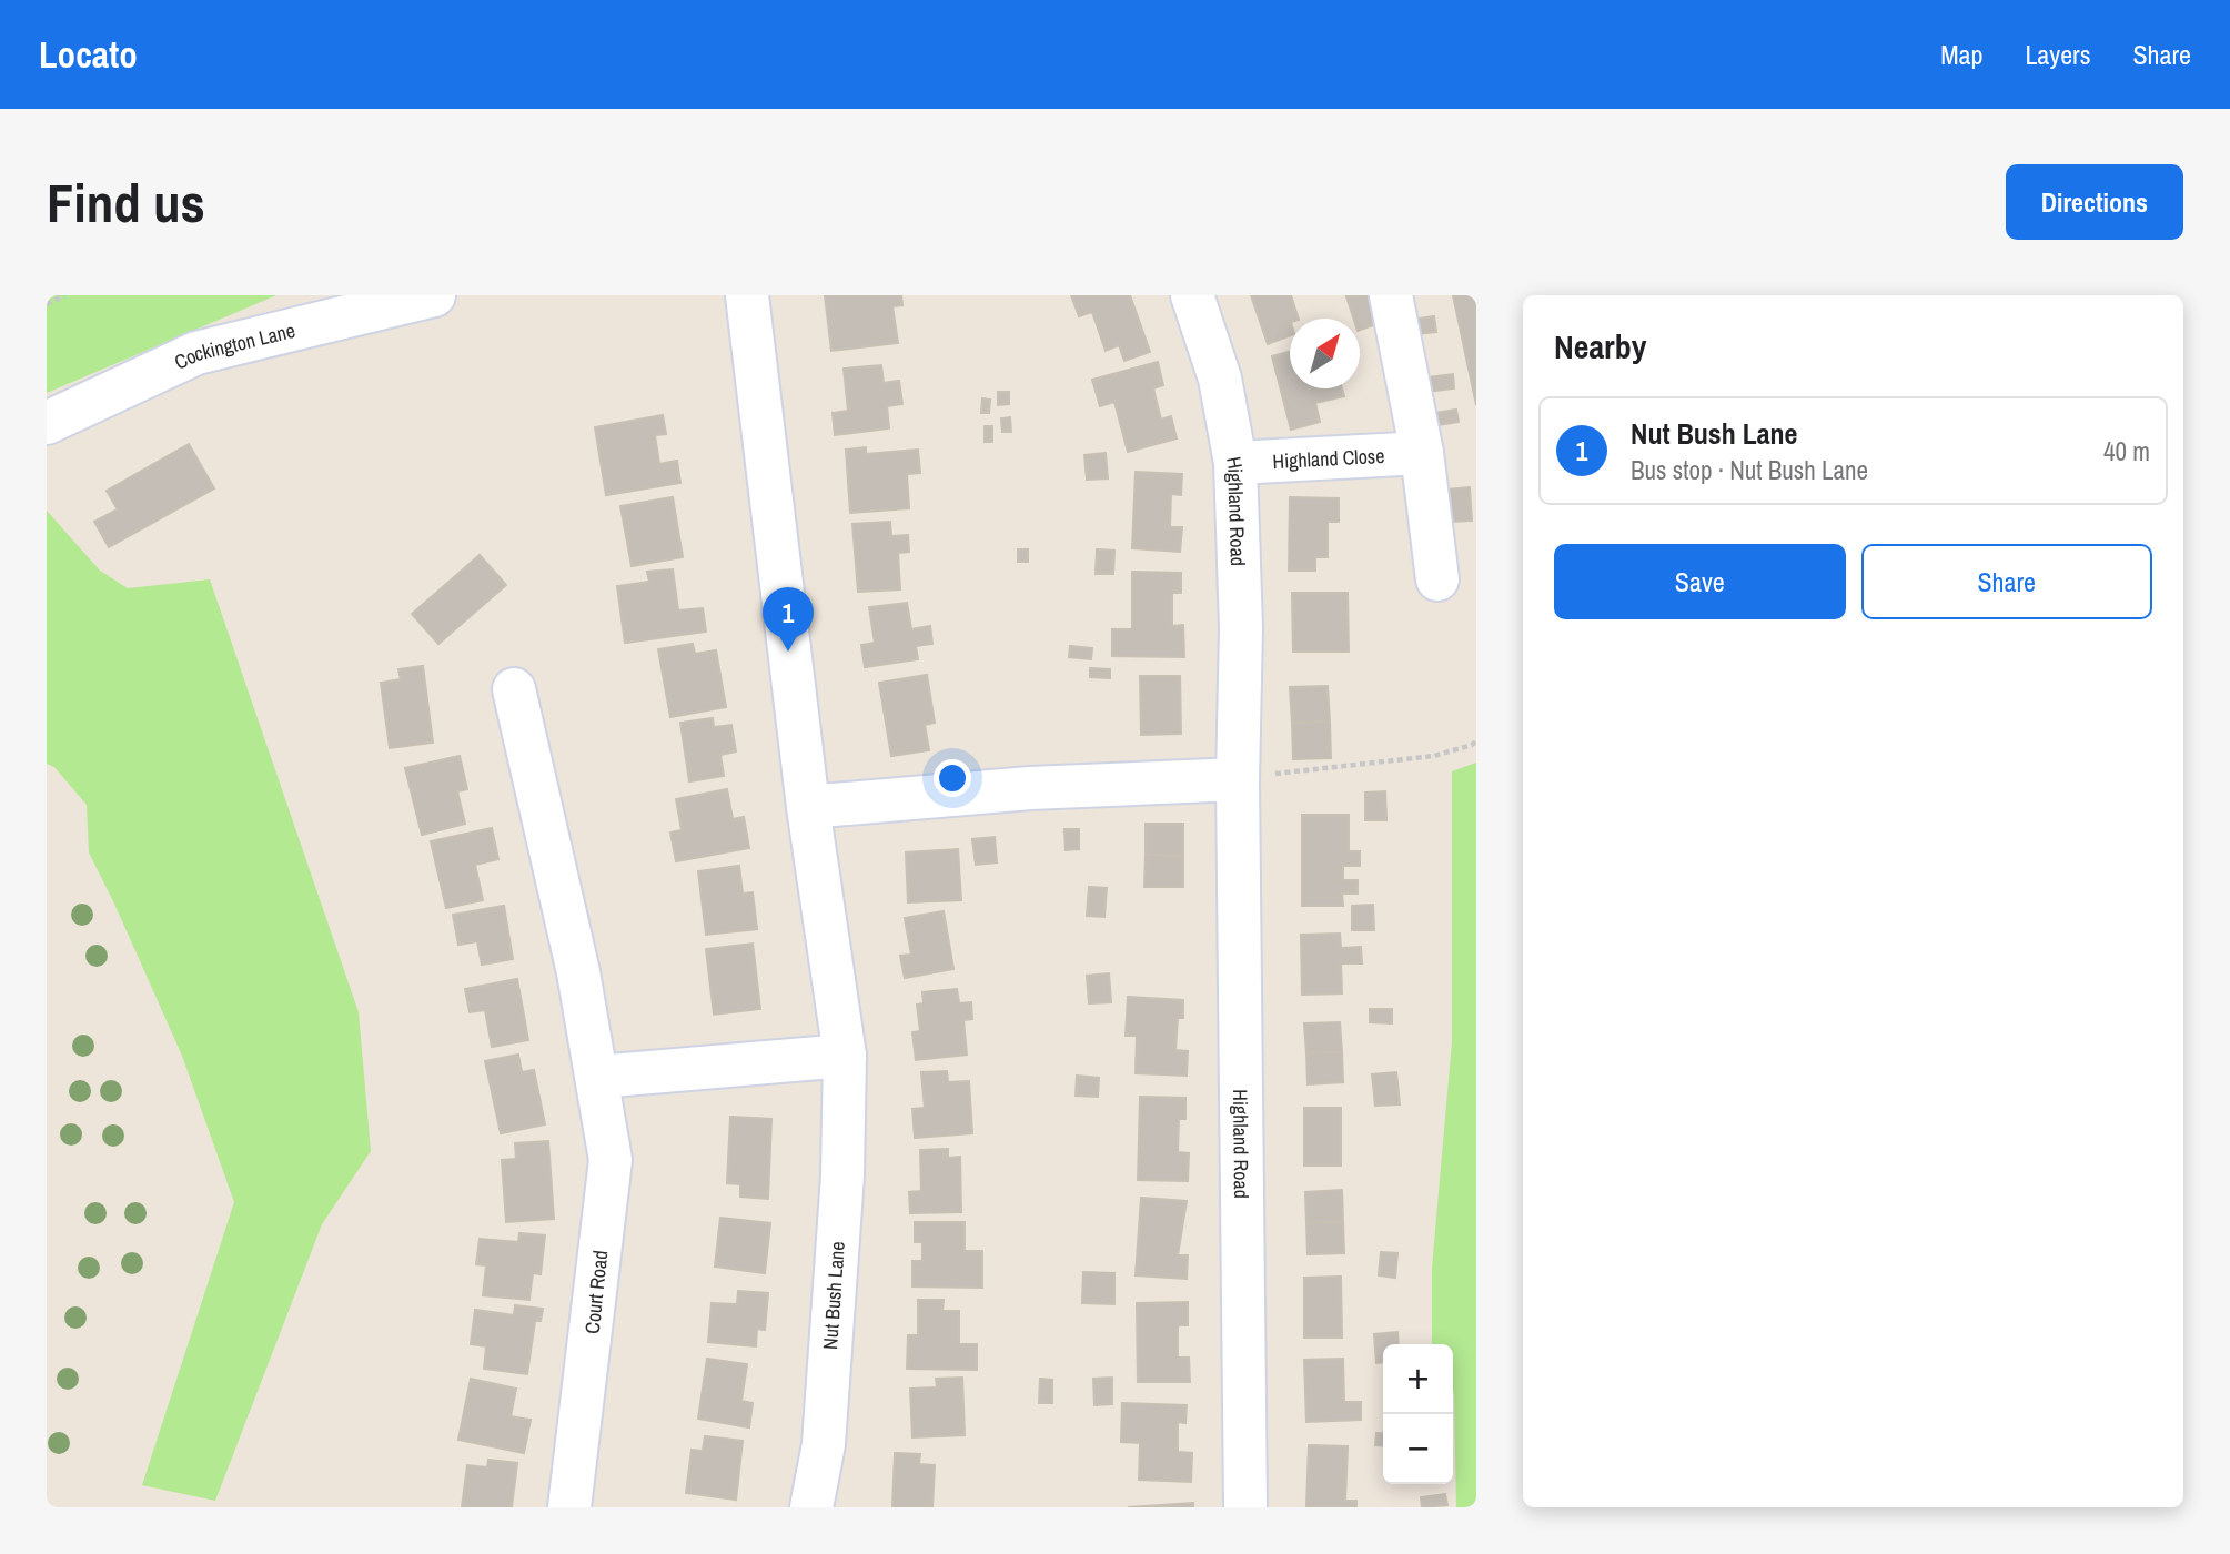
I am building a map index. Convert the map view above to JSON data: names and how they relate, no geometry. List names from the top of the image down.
{
  "streets": {
    "street": [
      "Cockington Lane",
      "Highland Close",
      "Highland Road",
      "Court Road",
      "Nut Bush Lane"
    ]
  },
  "crossings": [
    ["Highland Close", "Highland Road"]
  ],
  "north": "top right",
  "page": {
    "header": "Locato",
    "nav": ["Map", "Layers", "Share"],
    "buttons": [
      "Directions",
      ["Save", "Share"]
    ],
    "title": "Find us",
    "heading": "Nearby",
    "list": [
      {
        "mark": "1",
        "name": "Nut Bush Lane",
        "note": "Bus stop · Nut Bush Lane",
        "value": "40 m"
      }
    ],
    "pins": "1",
    "map_buttons": ["+", "−"]
  }
}
